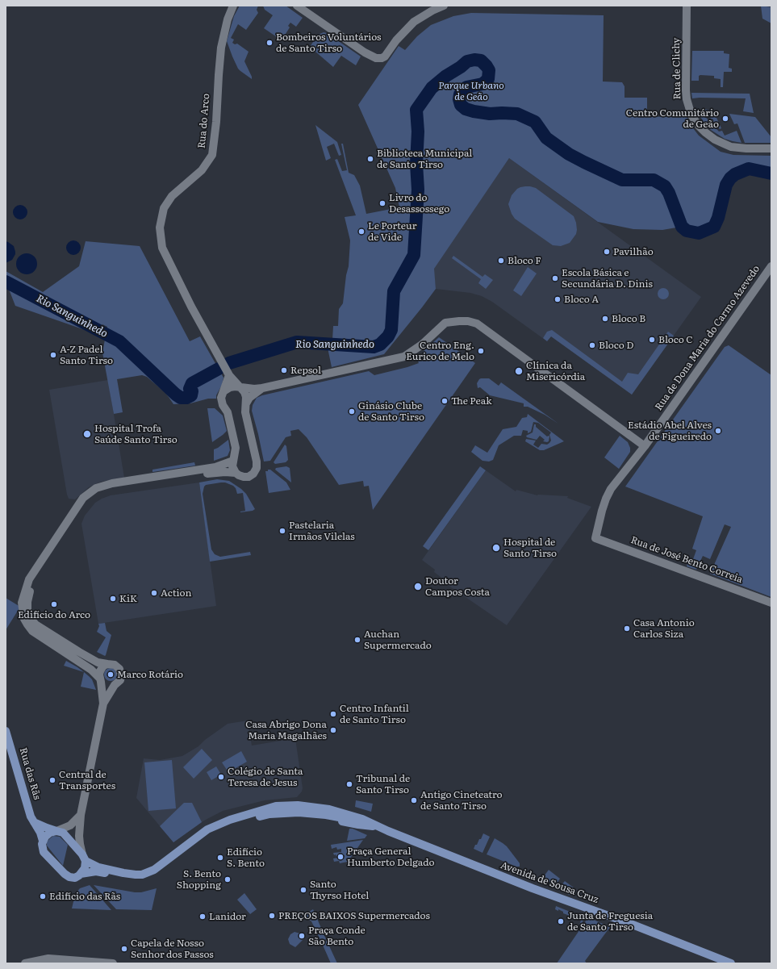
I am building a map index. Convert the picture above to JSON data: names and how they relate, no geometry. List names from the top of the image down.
{
  "streets": {
    "main road": ["Rua das Rãs", "Avenida de Sousa Cruz"],
    "street": [
      "Rua de Clichy",
      "Rua do Arco",
      "Rua de Dona Maria do Carmo Azevedo",
      "Rua de José Bento Correia"
    ]
  },
  "crossings": [
    ["Rua de Dona Maria do Carmo Azevedo", "Rua de José Bento Correia"]
  ],
  "water": ["Rio Sanguinhedo"],
  "parks": ["Parque Urbano de Geão"],
  "places": [
    "Bombeiros Voluntários de Santo Tirso",
    "Centro Comunitário de Geão",
    "Biblioteca Municipal de Santo Tirso",
    "Livro do Desassossego",
    "Le Porteur de Vide",
    "Pavilhão",
    "Bloco F",
    "Escola Básica e Secundária D. Dinis",
    "Bloco A",
    "Bloco B",
    "Bloco C",
    "Bloco D",
    "Centro Eng. Eurico de Melo",
    "A-Z Padel Santo Tirso",
    "Repsol",
    "Clínica da Misericórdia",
    "The Peak",
    "Ginásio Clube de Santo Tirso",
    "Estádio Abel Alves de Figueiredo",
    "Hospital Trofa Saúde Santo Tirso",
    "Pastelaria Irmãos Vilelas",
    "Hospital de Santo Tirso",
    "Doutor Campos Costa",
    "Action",
    "KiK",
    "Edifício do Arco",
    "Casa Antonio Carlos Siza",
    "Auchan Supermercado",
    "Marco Rotário",
    "Centro Infantil de Santo Tirso",
    "Casa Abrigo Dona Maria Magalhães",
    "Colégio de Santa Teresa de Jesus",
    "Central de Transportes",
    "Tribunal de Santo Tirso",
    "Antigo Cineteatro de Santo Tirso",
    "Praça General Humberto Delgado",
    "Edifício S. Bento",
    "S. Bento Shopping",
    "Santo Thyrso Hotel",
    "Edifício das Rãs",
    "PREÇOS BAIXOS Supermercados",
    "Lanidor",
    "Junta de Freguesia de Santo Tirso",
    "Praça Conde São Bento",
    "Capela de Nosso Senhor dos Passos"
  ]
}
